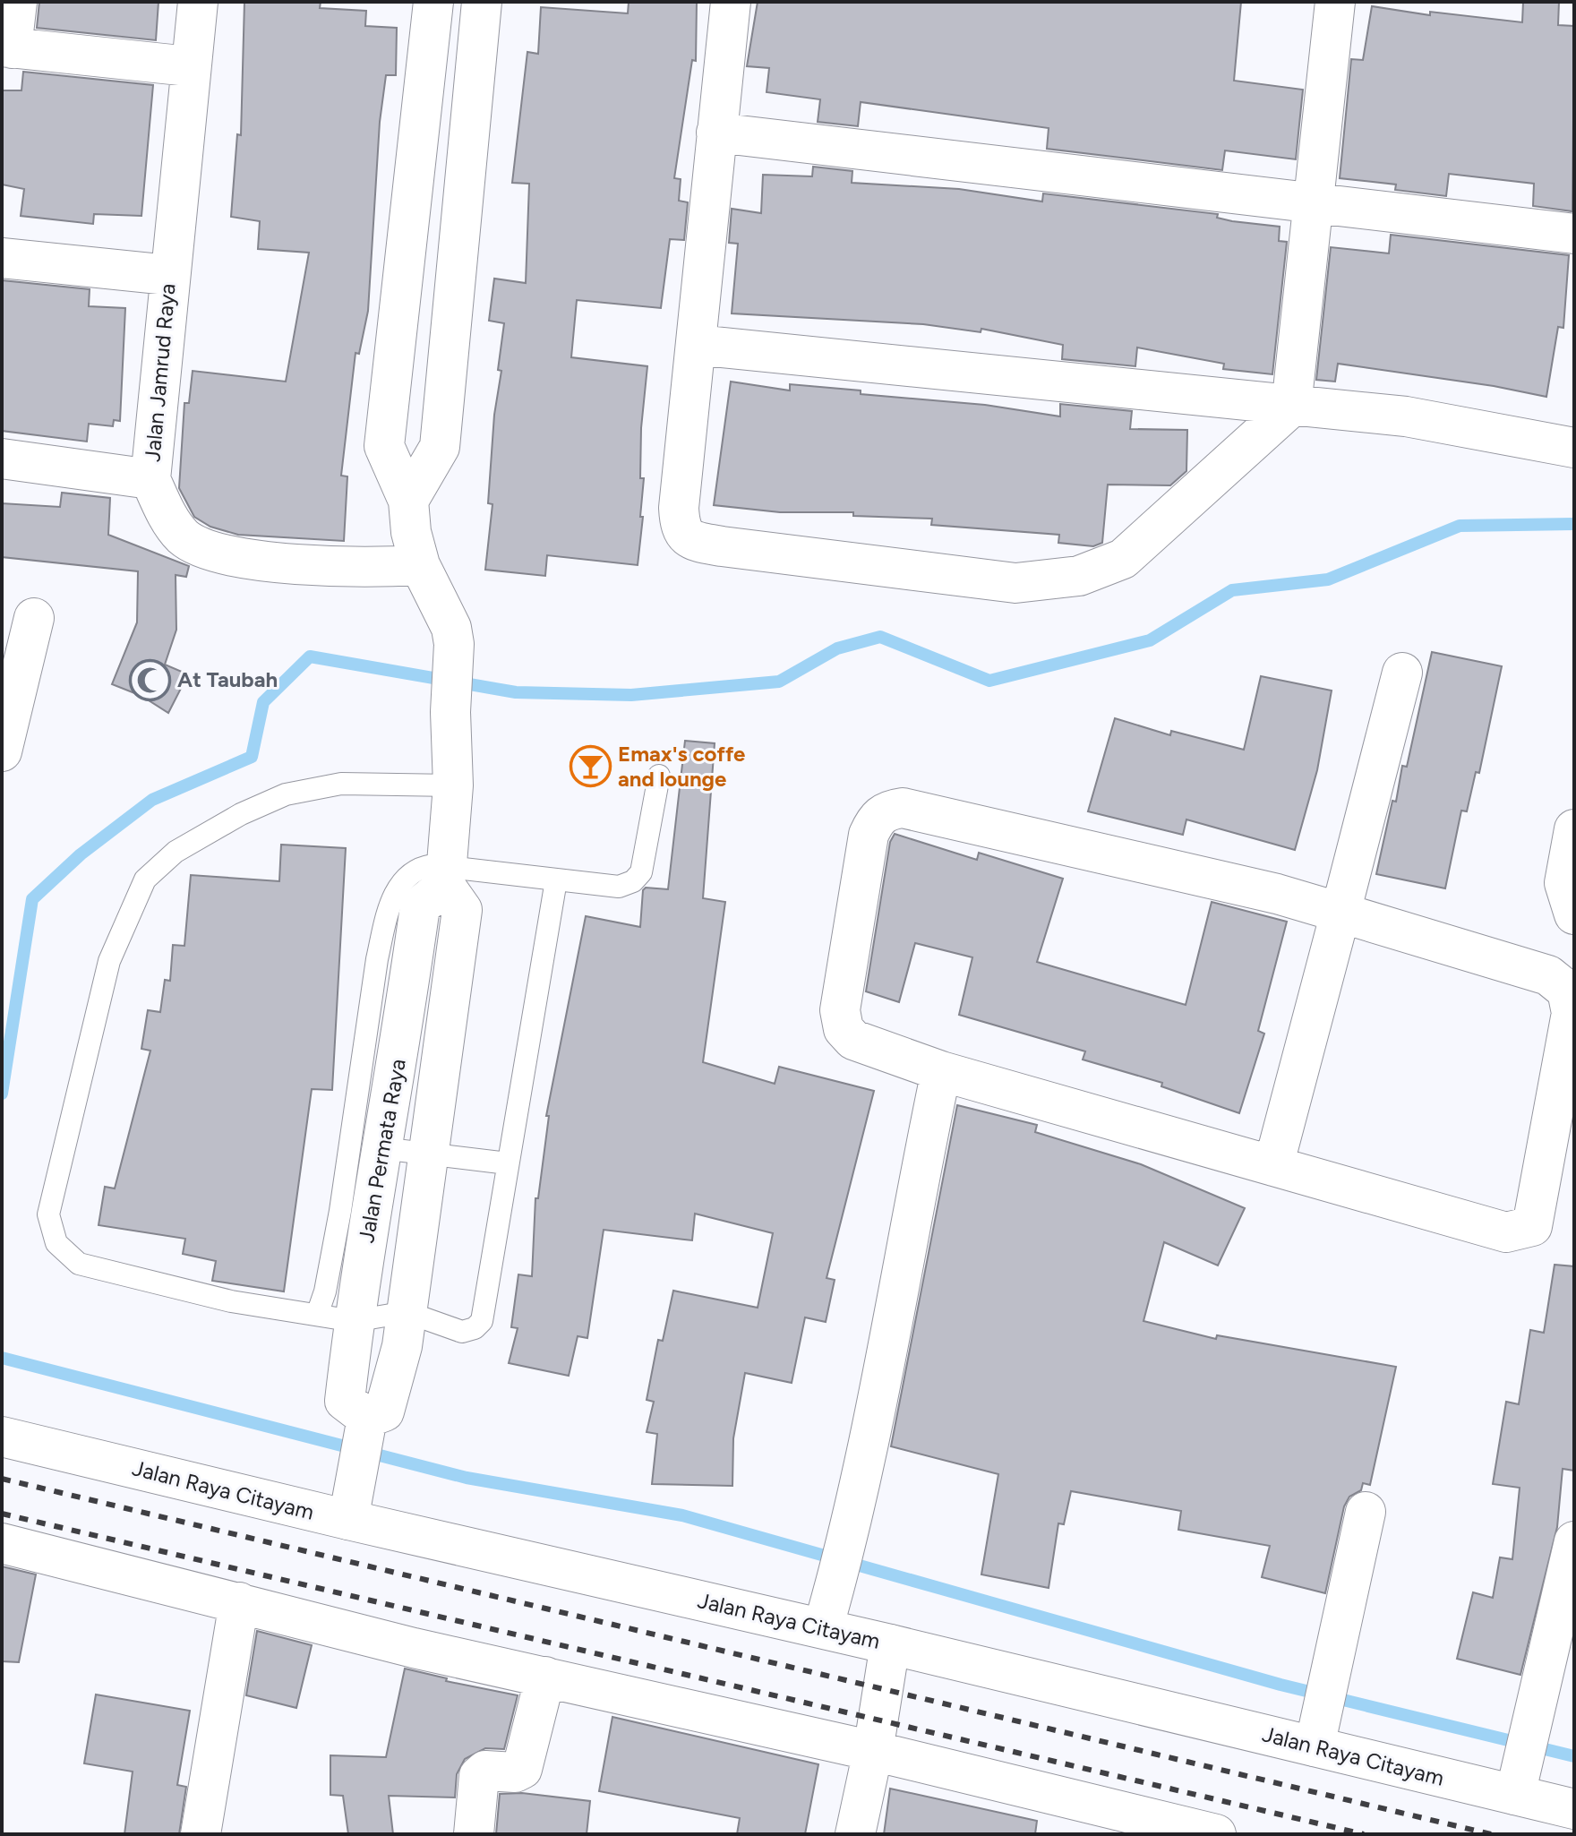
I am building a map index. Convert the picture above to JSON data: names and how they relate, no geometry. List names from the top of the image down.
{
  "streets": {
    "street": ["Jalan Jamrud Raya", "Jalan Permata Raya", "Jalan Raya Citayam"]
  },
  "places": {
    "mosque": ["At Taubah"],
    "bar": ["Emax's coffe and lounge"]
  }
}
